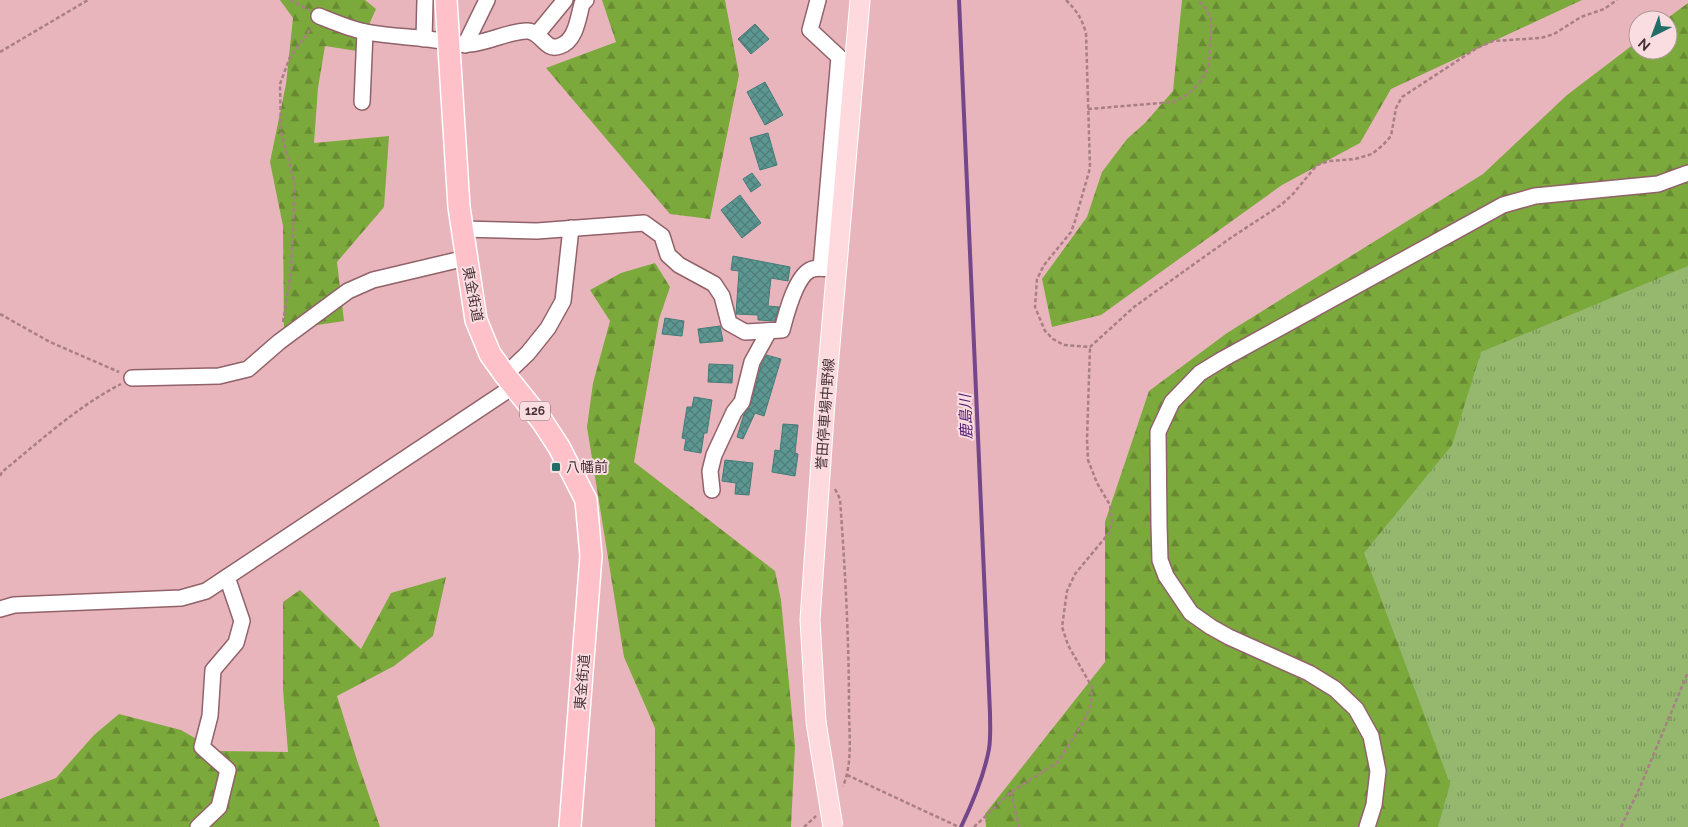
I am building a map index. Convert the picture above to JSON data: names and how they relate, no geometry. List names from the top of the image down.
{
  "streets": {
    "highway": ["東金街道", "126"],
    "main road": ["誉田停車場中野線"]
  },
  "water": ["鹿島川"],
  "places": {
    "transit": ["八幡前"]
  },
  "north": "bottom left"
}
